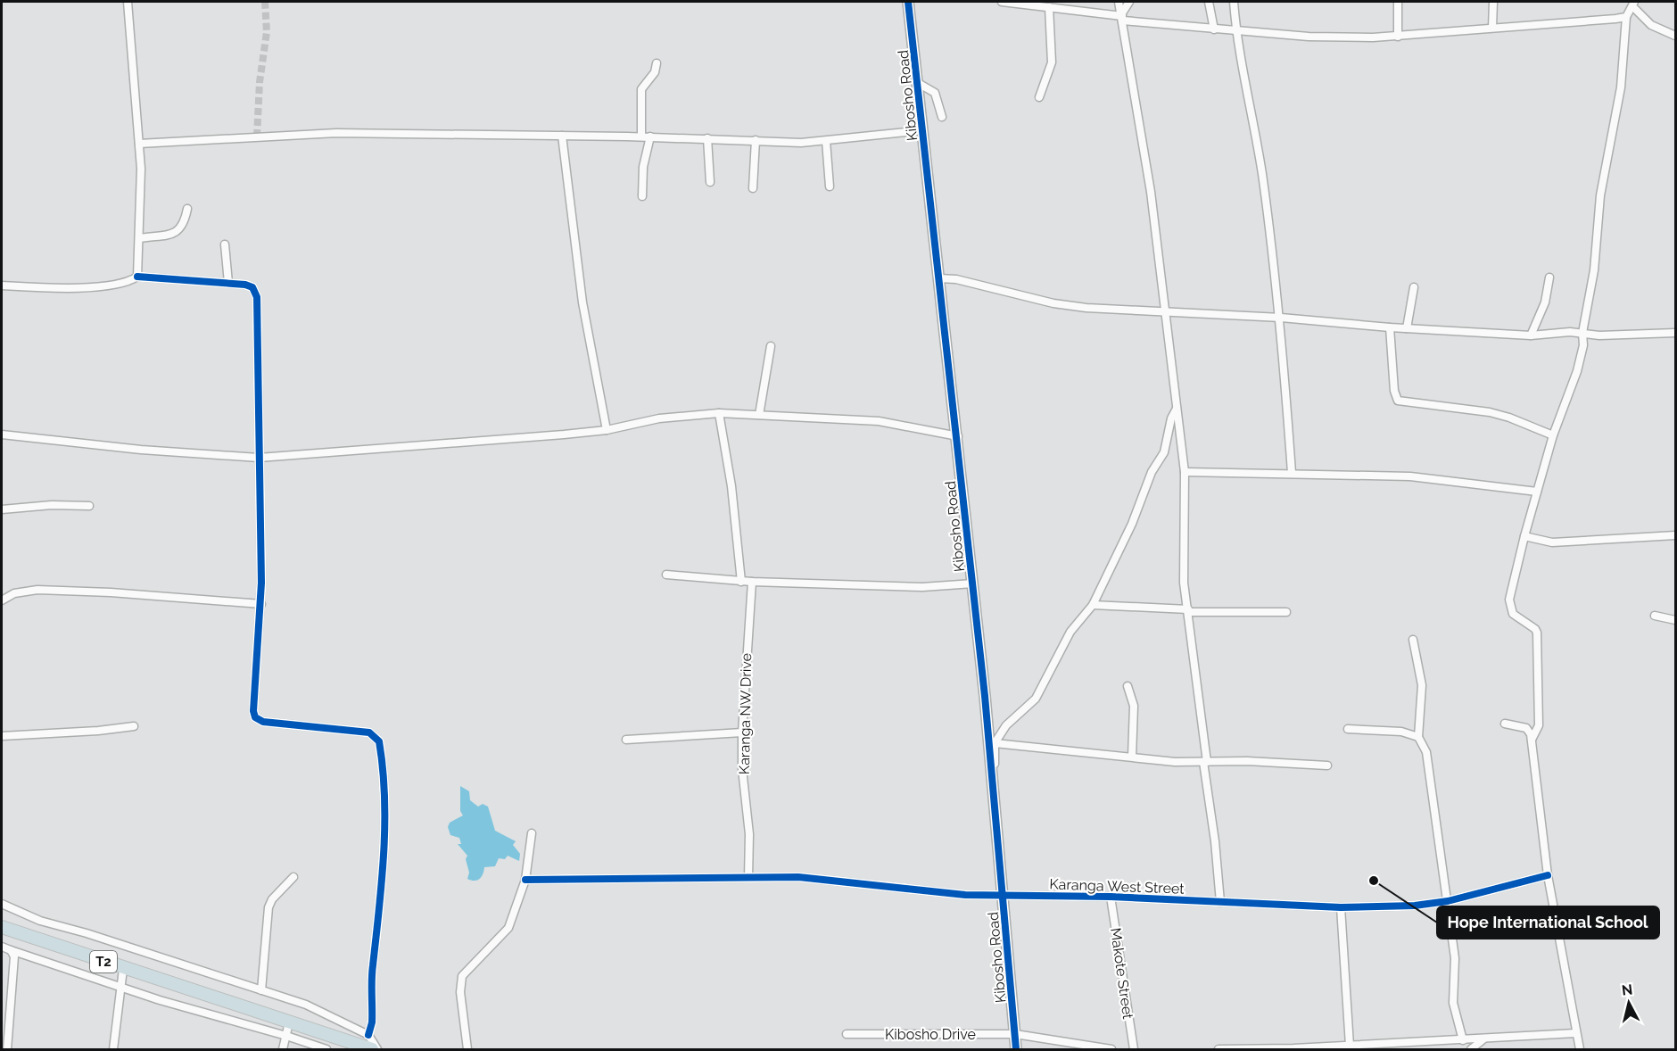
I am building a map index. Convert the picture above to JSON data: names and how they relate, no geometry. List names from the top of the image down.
{
  "streets": {
    "highway": ["T2"],
    "street": [
      "Kibosho Road",
      "Karanga NW Drive",
      "Karanga West Street",
      "Makote Street",
      "Kibosho Drive"
    ]
  },
  "crossings": [
    ["Kibosho Road", "Karanga West Street"],
    ["Kibosho Road", "Kibosho Drive"],
    ["Karanga NW Drive", "Karanga West Street"],
    ["Karanga West Street", "Makote Street"]
  ],
  "places": ["Hope International School"],
  "north": "top"
}
